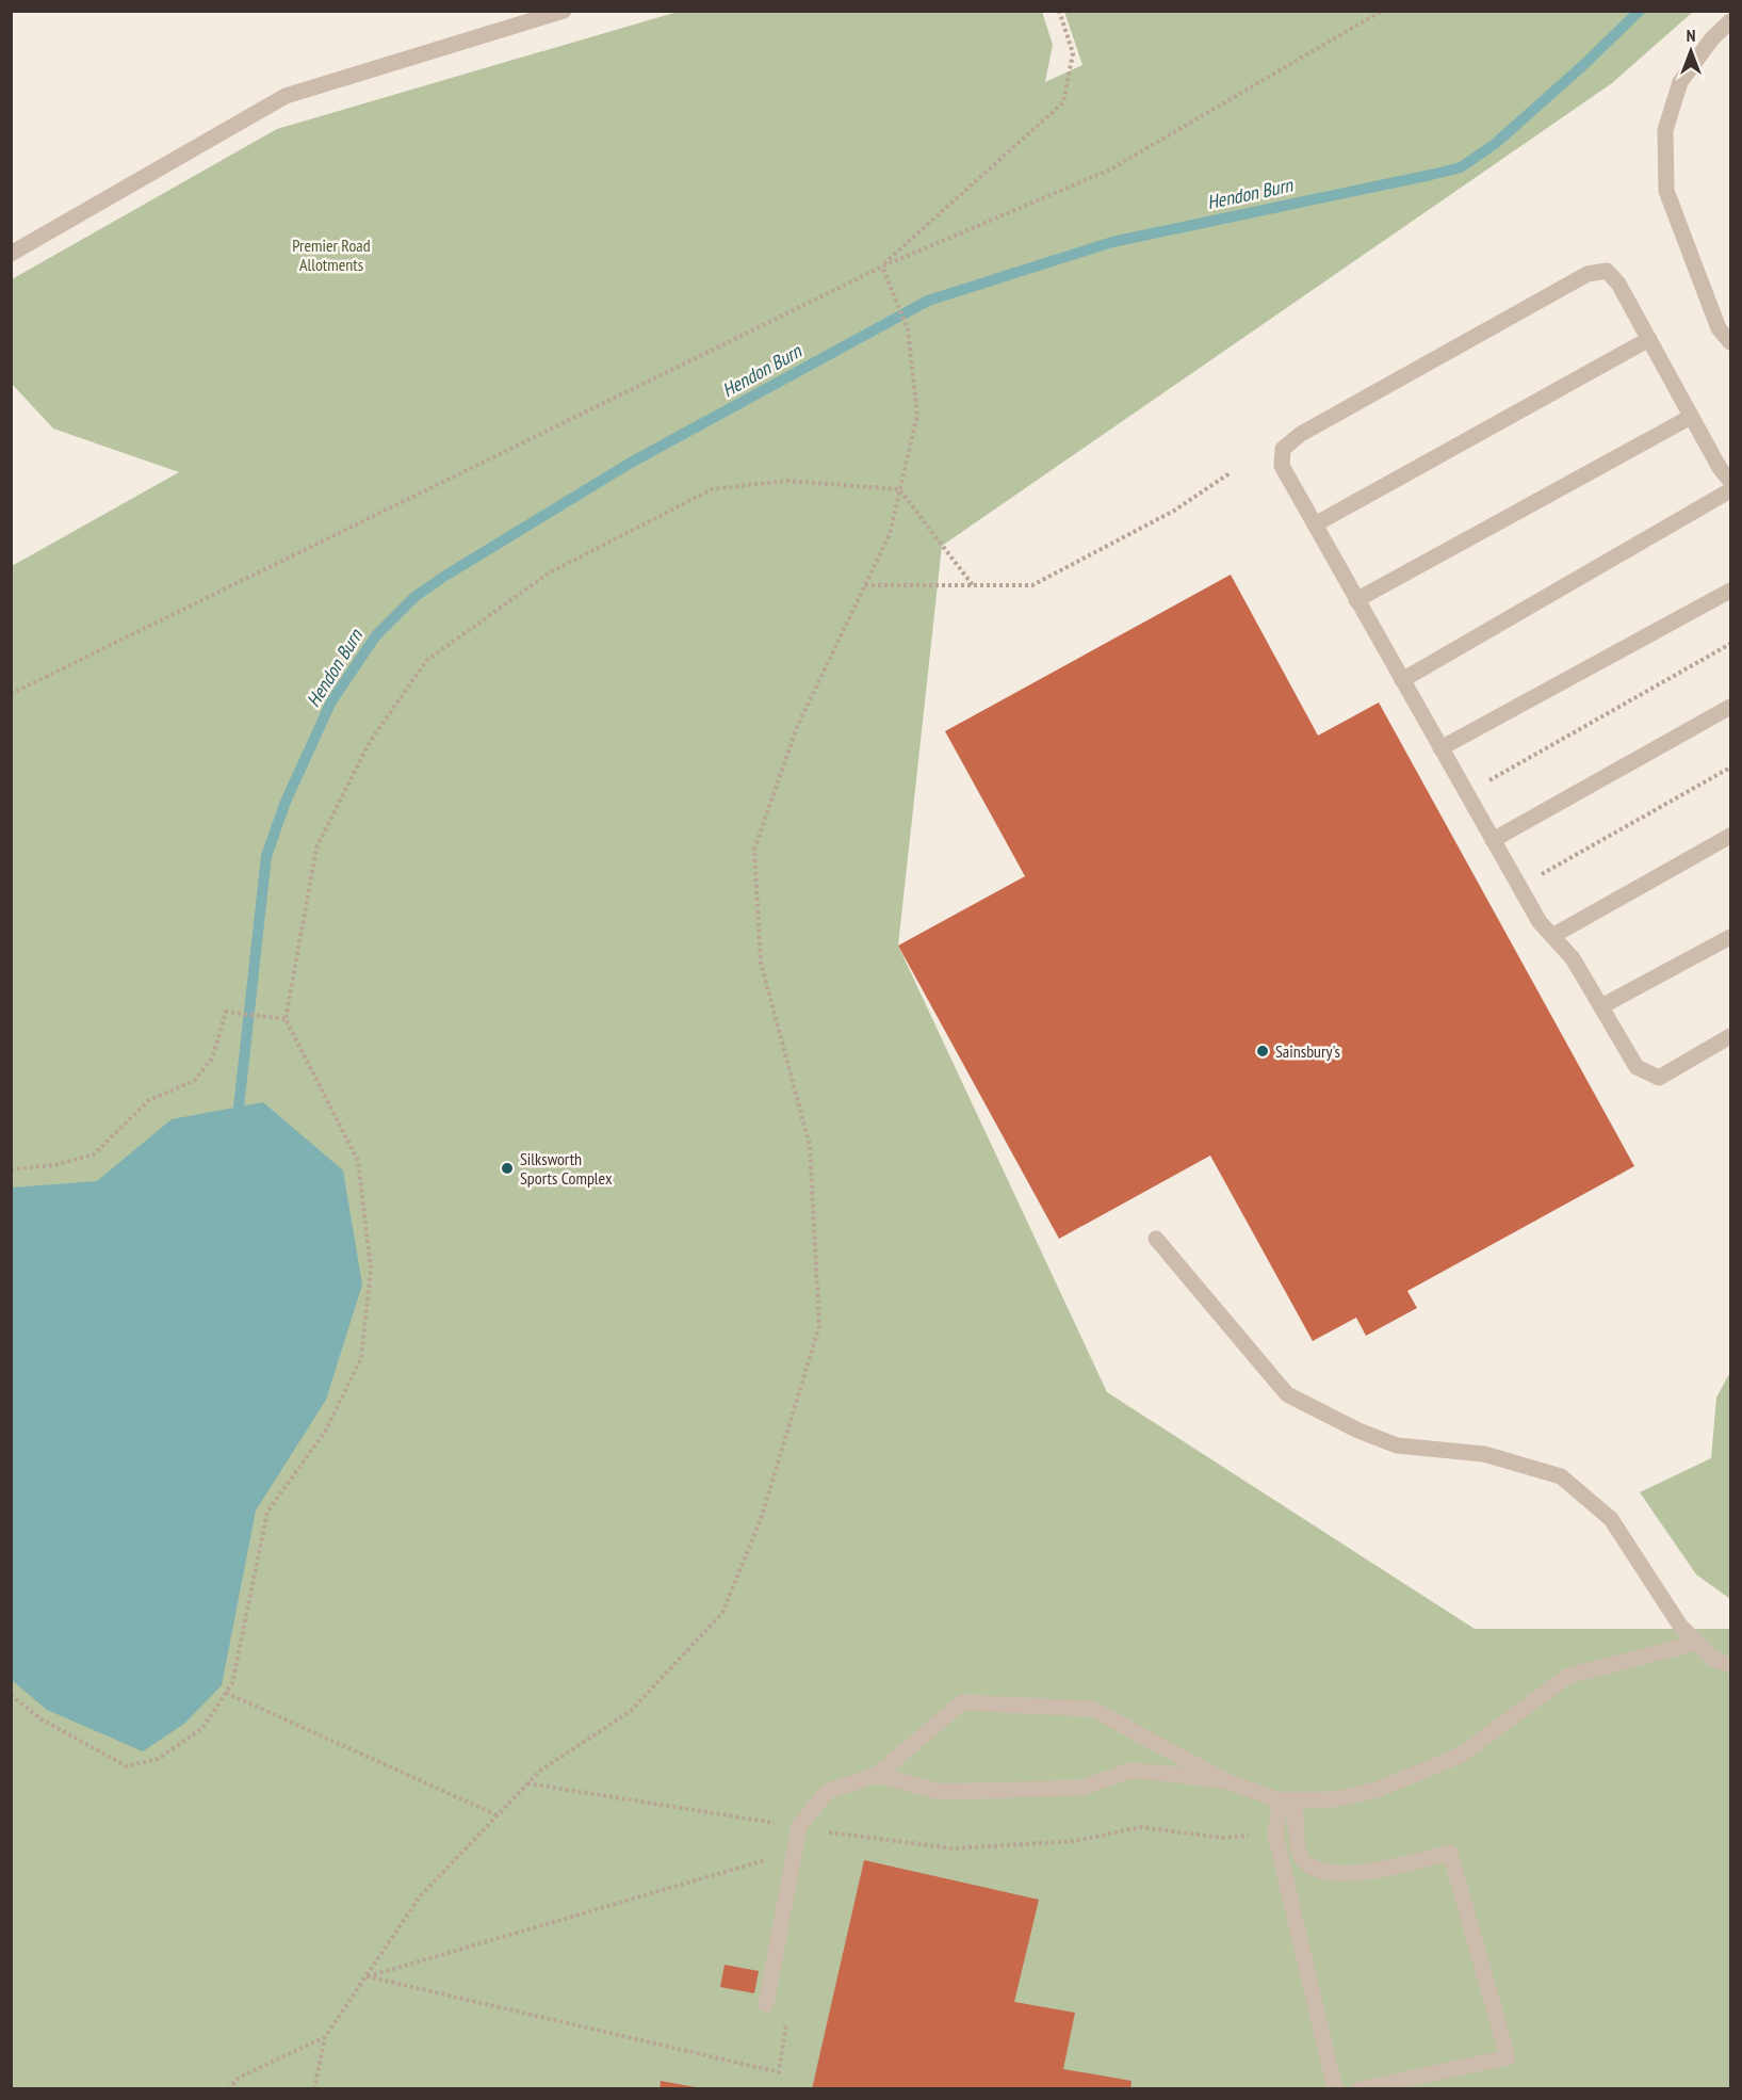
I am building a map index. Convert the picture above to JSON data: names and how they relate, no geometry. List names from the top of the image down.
{
  "water": ["Hendon Burn"],
  "parks": ["Premier Road Allotments"],
  "places": ["Sainsbury's", "Silksworth Sports Complex"],
  "north": "top"
}
